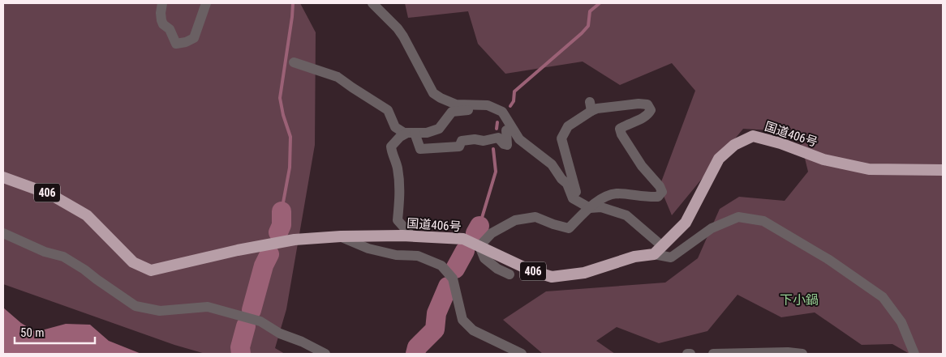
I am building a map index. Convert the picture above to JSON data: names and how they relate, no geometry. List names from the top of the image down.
{
  "streets": {
    "highway": ["国道406号", "406"]
  },
  "districts": ["下小鍋"],
  "scale_bar": "50 m"
}
